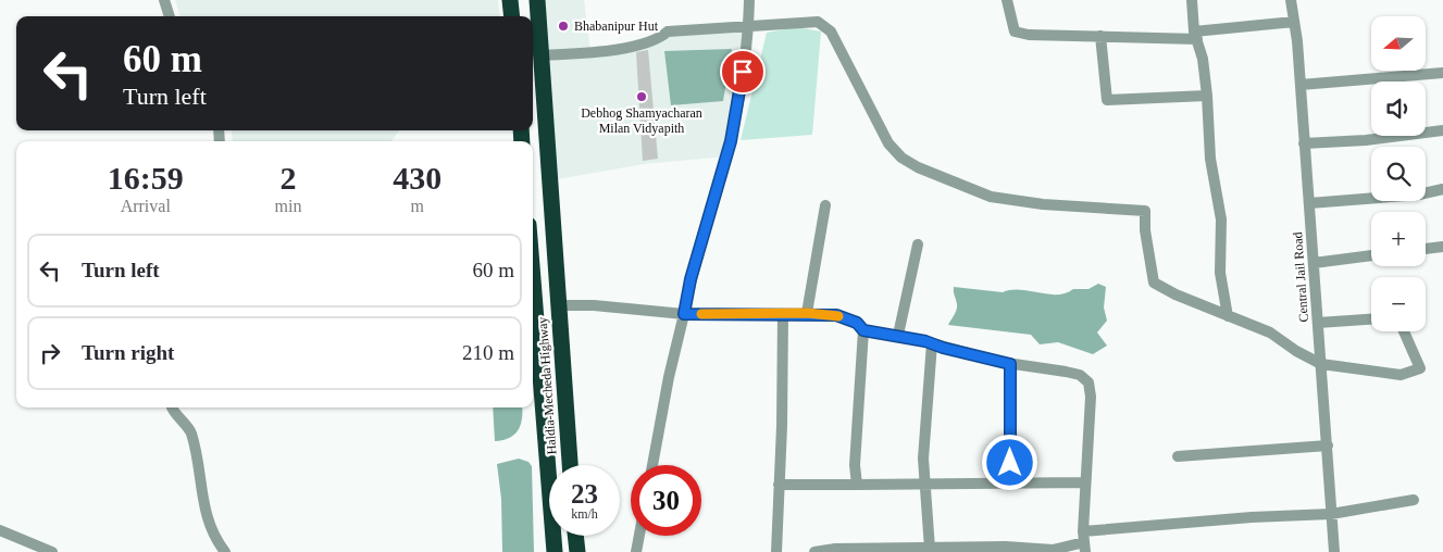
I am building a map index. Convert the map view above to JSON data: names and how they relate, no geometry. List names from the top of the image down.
{
  "streets": {
    "highway": ["Haldia-Mecheda Highway"],
    "street": ["Central Jail Road"]
  },
  "places": ["Bhabanipur Hut", "Debhog Shamyacharan Milan Vidyapith"],
  "north": "left",
  "page": {
    "map_buttons": ["+", "−"],
    "turn": ["60 m", "Turn left"],
    "eta": [
      "16:59",
      "Arrival",
      "2",
      "min",
      "430",
      "m"
    ],
    "list": [
      {
        "name": "Turn left",
        "value": "60 m"
      },
      {
        "name": "Turn right",
        "value": "210 m"
      }
    ],
    "speed": "23 km/h",
    "limit": "30"
  }
}
